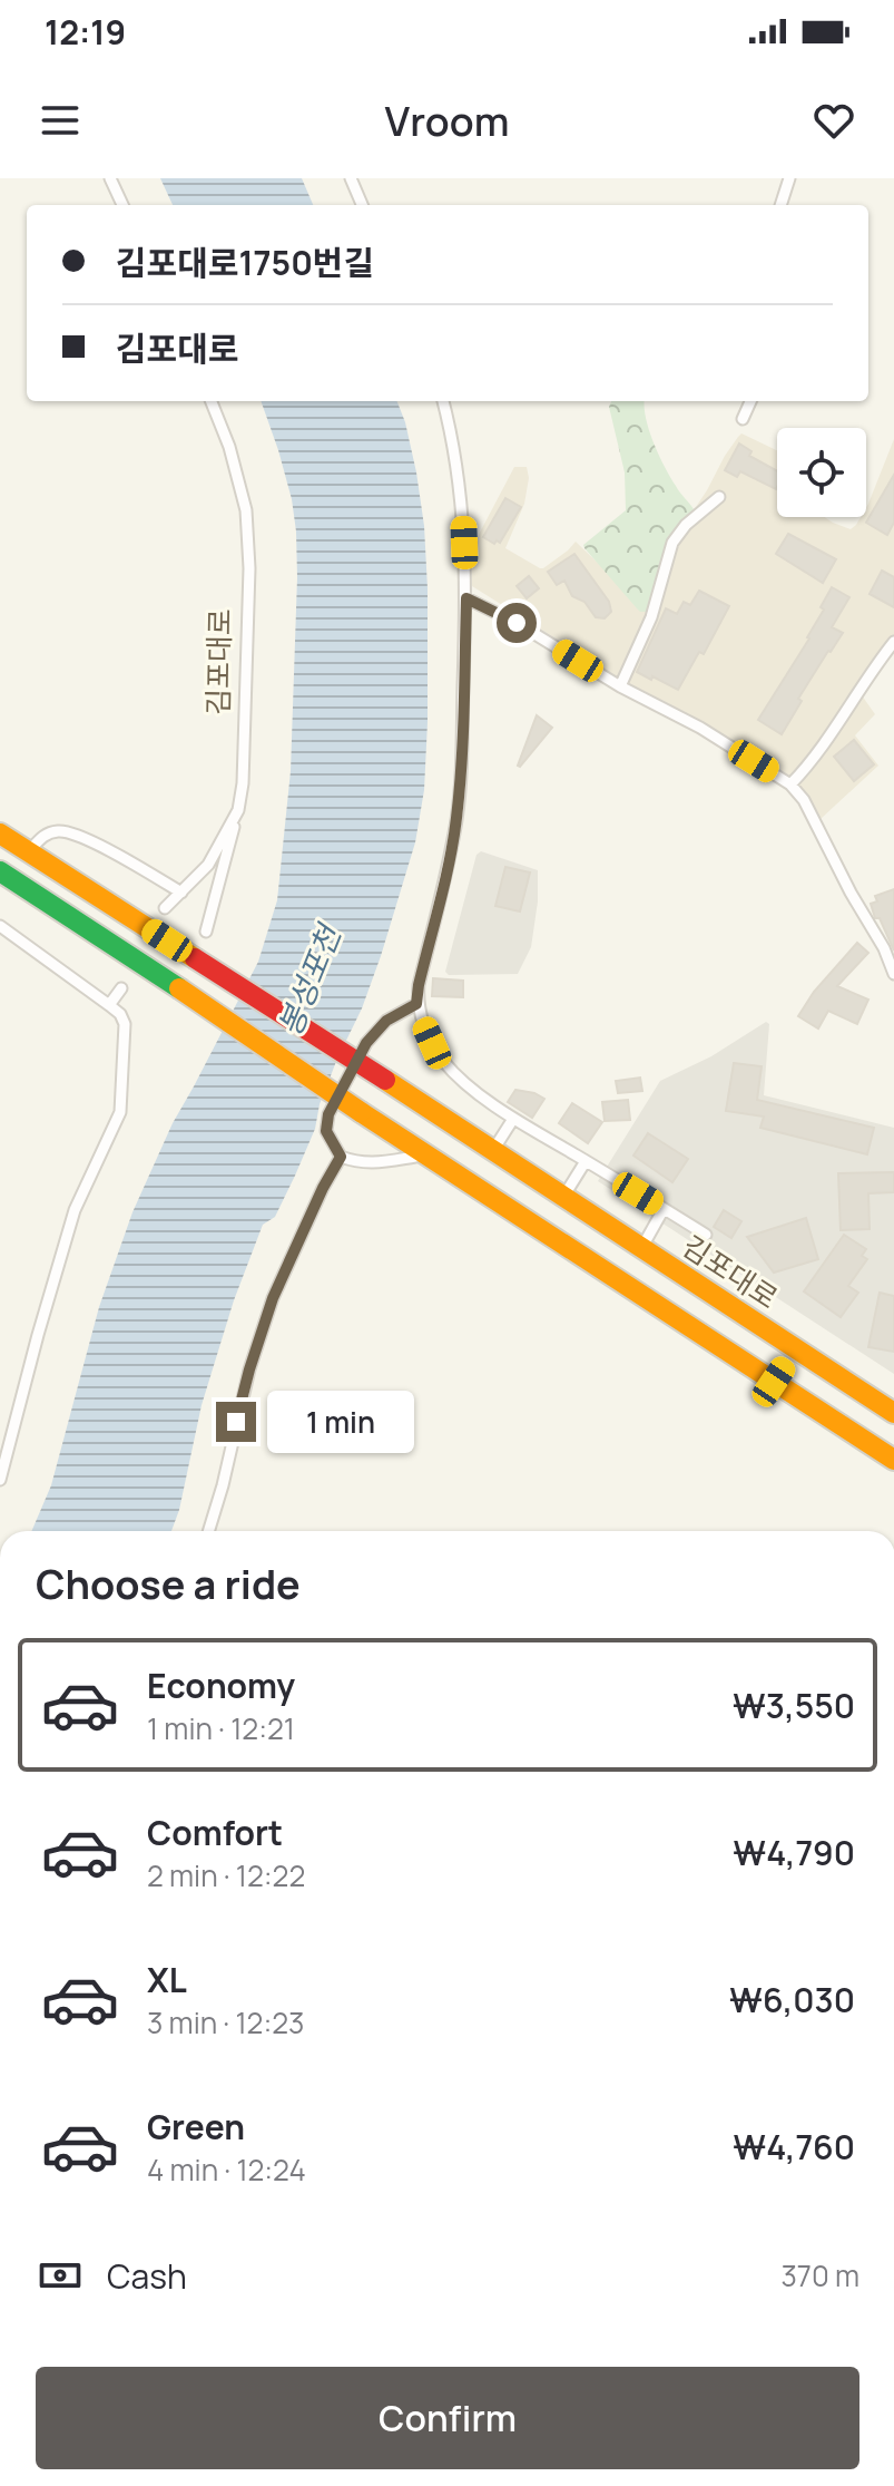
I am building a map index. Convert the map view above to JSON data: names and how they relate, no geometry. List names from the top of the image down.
{
  "streets": {
    "main road": ["김포대로"]
  },
  "water": ["봉성포천"],
  "page": {
    "status": "12:19",
    "header": "Vroom",
    "banner": ["김포대로1750번길", "김포대로"],
    "bubble": "1 min",
    "heading": "Choose a ride",
    "list": [
      {
        "name": "Economy",
        "note": "1 min · 12:21",
        "value": "₩3,550"
      },
      {
        "name": "Comfort",
        "note": "2 min · 12:22",
        "value": "₩4,790"
      },
      {
        "name": "XL",
        "note": "3 min · 12:23",
        "value": "₩6,030"
      },
      {
        "name": "Green",
        "note": "4 min · 12:24",
        "value": "₩4,760"
      }
    ],
    "pay": ["Cash", "370 m"],
    "buttons": "Confirm"
  }
}
